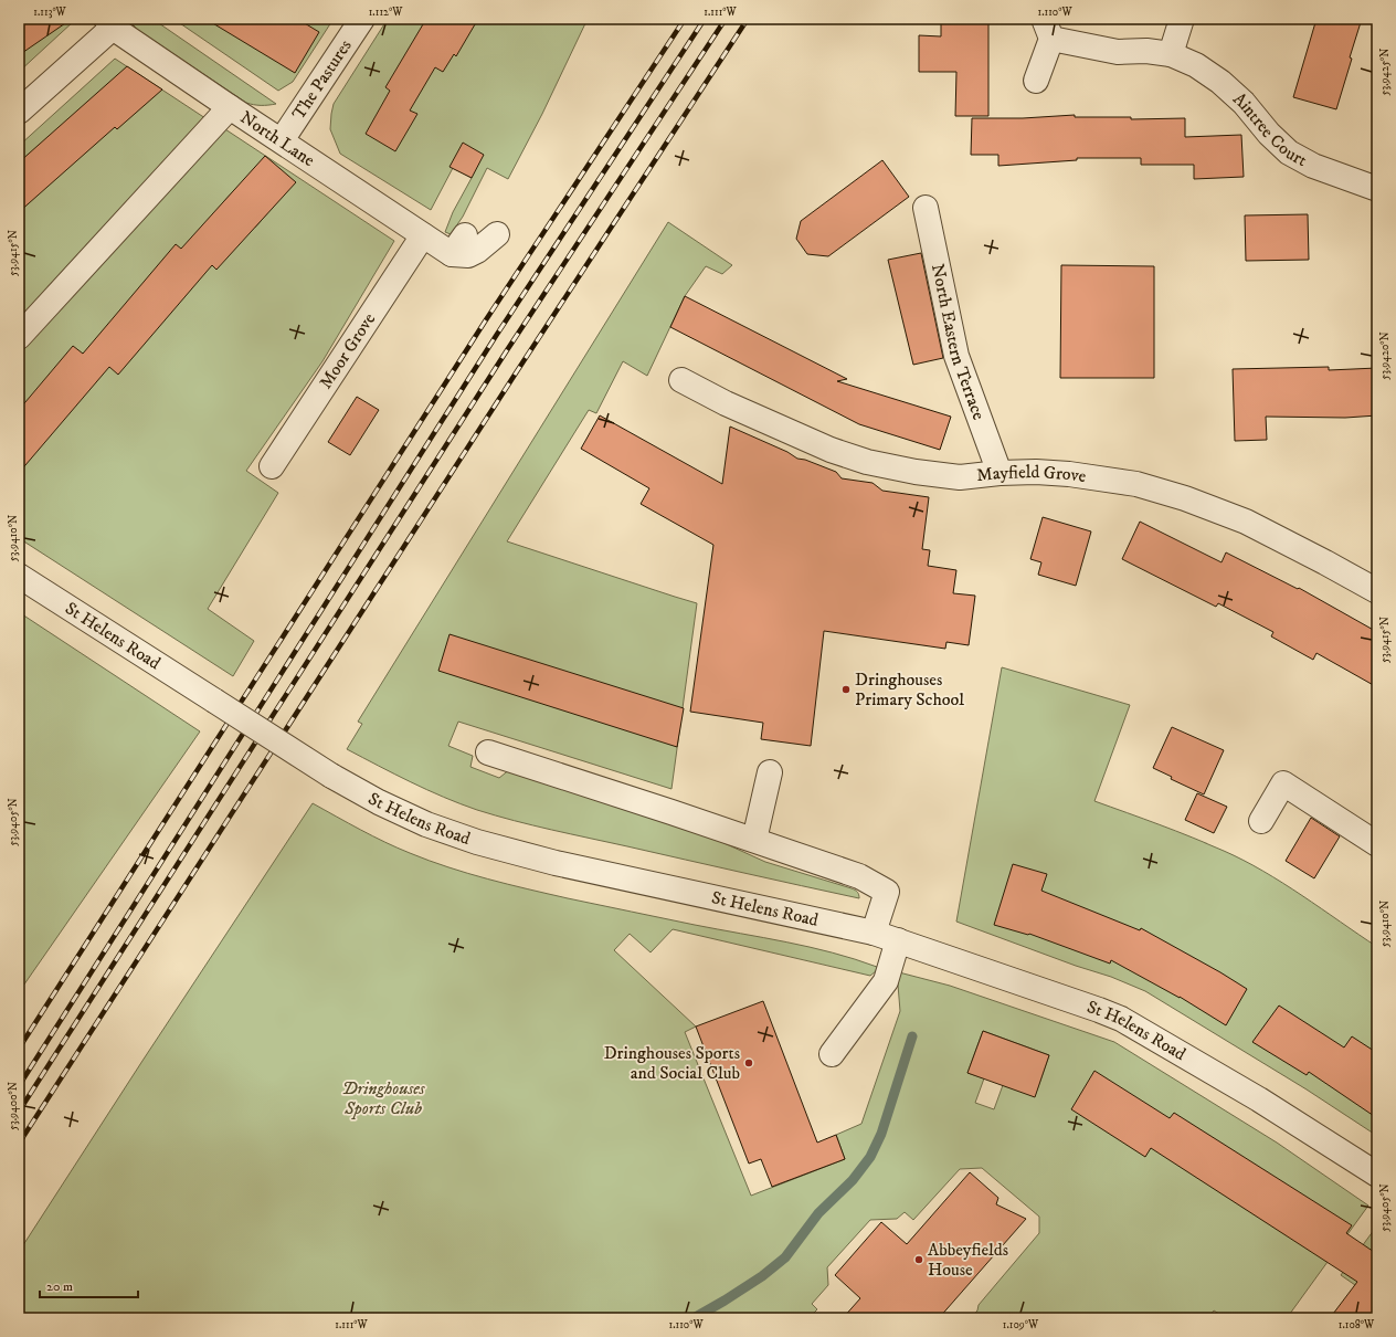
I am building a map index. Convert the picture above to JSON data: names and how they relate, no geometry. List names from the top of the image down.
{
  "streets": {
    "street": [
      "The Pastures",
      "Aintree Court",
      "North Lane",
      "North Eastern Terrace",
      "Moor Grove",
      "Mayfield Grove",
      "St Helens Road"
    ]
  },
  "crossings": [
    ["The Pastures", "North Lane"],
    ["North Lane", "Moor Grove"],
    ["North Eastern Terrace", "Mayfield Grove"]
  ],
  "parks": ["Dringhouses Sports Club"],
  "places": ["Dringhouses Primary School", "Dringhouses Sports and Social Club", "Abbeyfields House"],
  "scale_bar": "20 m",
  "coordinates": [
    "1.113°W",
    "1.112°W",
    "1.111°W",
    "1.110°W",
    "53.9425°N",
    "53.9415°N",
    "53.9420°N",
    "53.9410°N",
    "53.9405°N",
    "53.9400°N",
    "1.109°W",
    "1.108°W"
  ]
}
